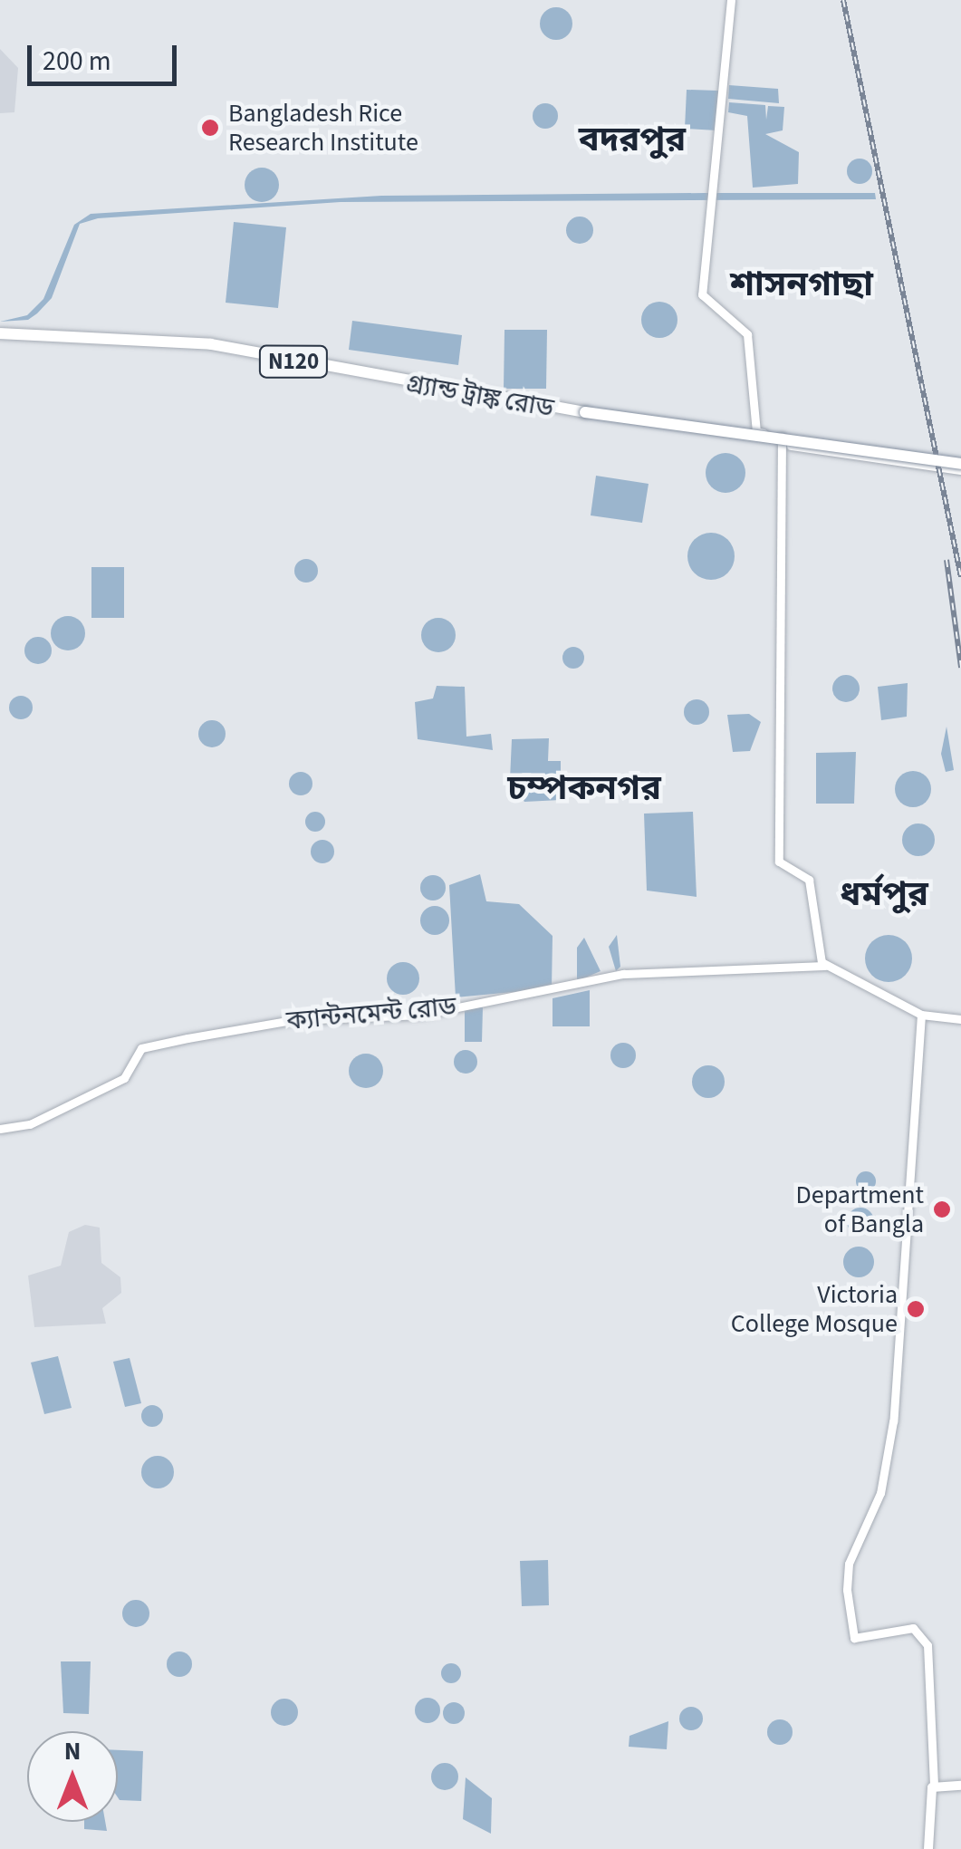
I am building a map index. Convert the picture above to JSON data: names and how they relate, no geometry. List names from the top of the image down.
{
  "streets": {
    "highway": ["N120", "গ্র্যান্ড ট্রাঙ্ক রোড"],
    "main road": ["ক্যান্টনমেন্ট রোড"]
  },
  "districts": [
    "বদরপুর",
    "শাসনগাছা",
    "চম্পকনগর",
    "ধর্মপুর"
  ],
  "places": ["Bangladesh Rice Research Institute", "Department of Bangla", "Victoria College Mosque"],
  "scale_bar": "200 m",
  "north": "top"
}
